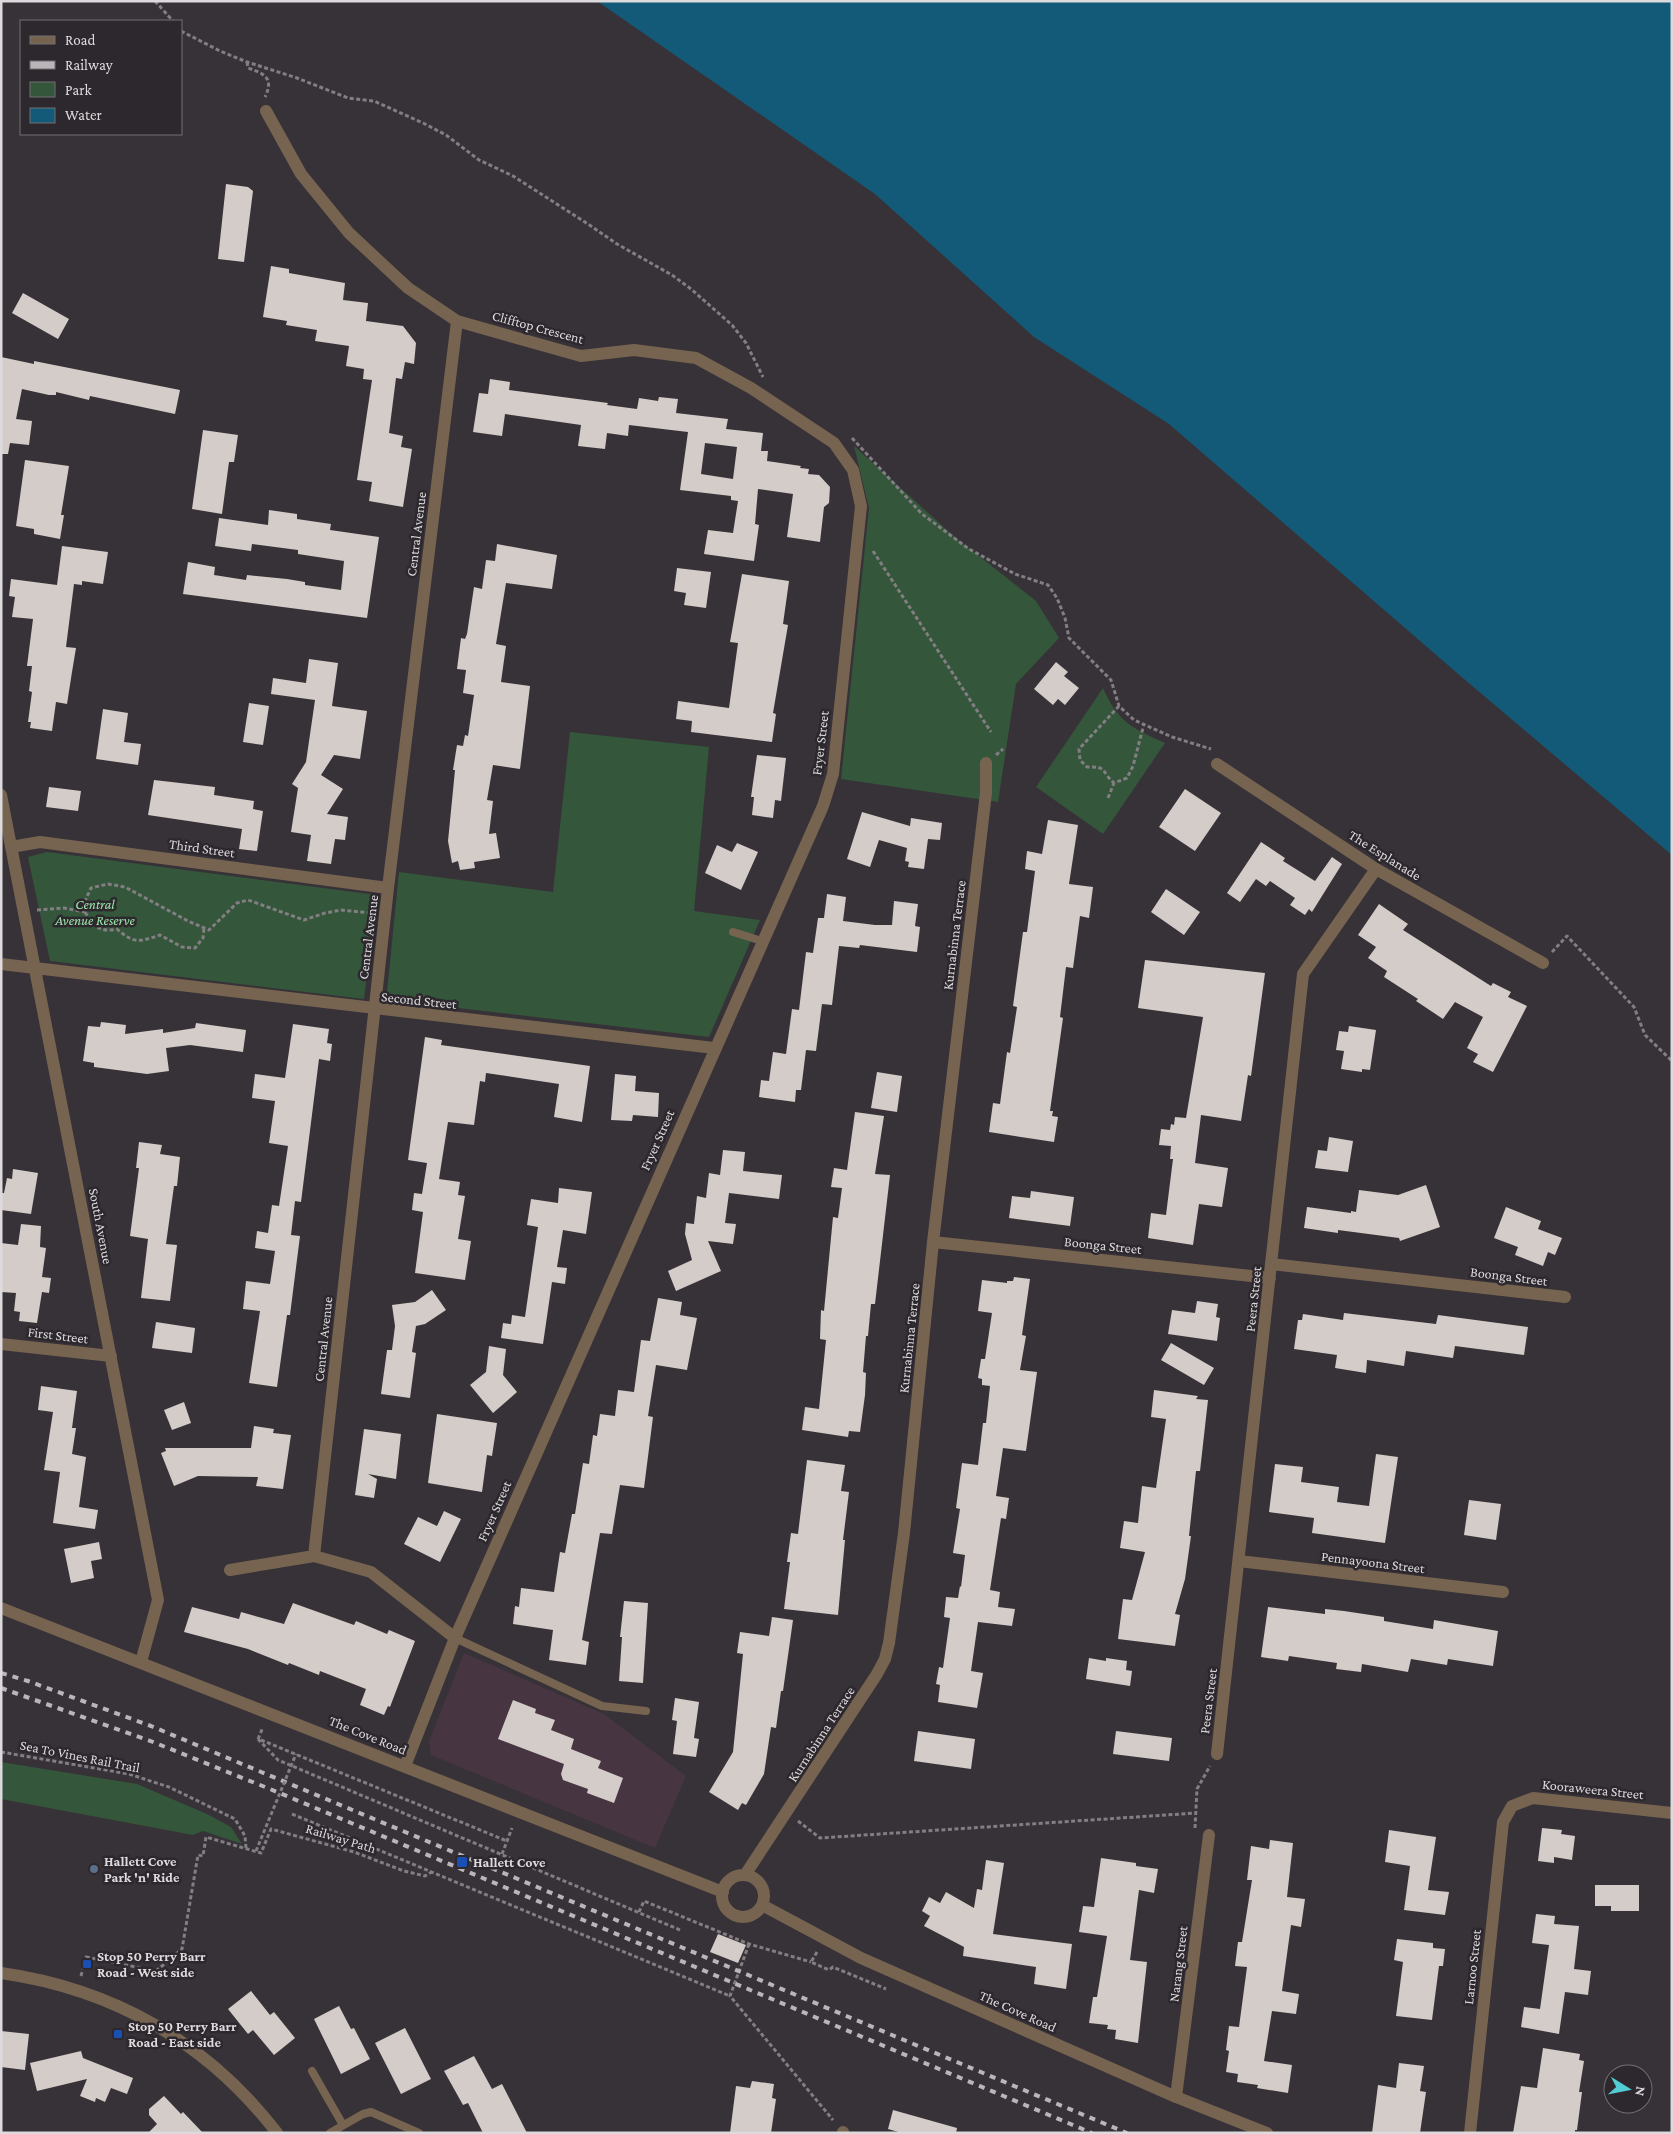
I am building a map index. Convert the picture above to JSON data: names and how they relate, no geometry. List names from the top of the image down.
{
  "streets": {
    "street": [
      "Clifftop Crescent",
      "Central Avenue",
      "Fryer Street",
      "Third Street",
      "The Esplanade",
      "Kurnabinna Terrace",
      "Second Street",
      "South Avenue",
      "Boonga Street",
      "Peera Street",
      "First Street",
      "Pennayoona Street",
      "The Cove Road",
      "Kooraweera Street",
      "Narang Street",
      "Larnoo Street"
    ],
    "path": ["Sea To Vines Rail Trail", "Railway Path"]
  },
  "crossings": [
    ["Clifftop Crescent", "Central Avenue"],
    ["Clifftop Crescent", "Fryer Street"],
    ["Central Avenue", "Third Street"],
    ["Central Avenue", "Second Street"],
    ["Fryer Street", "Second Street"],
    ["Fryer Street", "The Cove Road"],
    ["Third Street", "South Avenue"],
    ["The Esplanade", "Peera Street"],
    ["Kurnabinna Terrace", "Boonga Street"],
    ["Kurnabinna Terrace", "The Cove Road"],
    ["Second Street", "South Avenue"],
    ["South Avenue", "First Street"],
    ["South Avenue", "The Cove Road"],
    ["Boonga Street", "Peera Street"],
    ["Peera Street", "Pennayoona Street"],
    ["The Cove Road", "Narang Street"],
    ["Kooraweera Street", "Larnoo Street"]
  ],
  "parks": ["Central Avenue Reserve"],
  "places": {
    "transit": ["Hallett Cove", "Stop 50 Perry Barr Road - West side", "Stop 50 Perry Barr Road - East side"],
    "other": ["Hallett Cove Park 'n' Ride"]
  },
  "legend": [
    "Road",
    "Railway",
    "Park",
    "Water"
  ],
  "north": "right"
}
